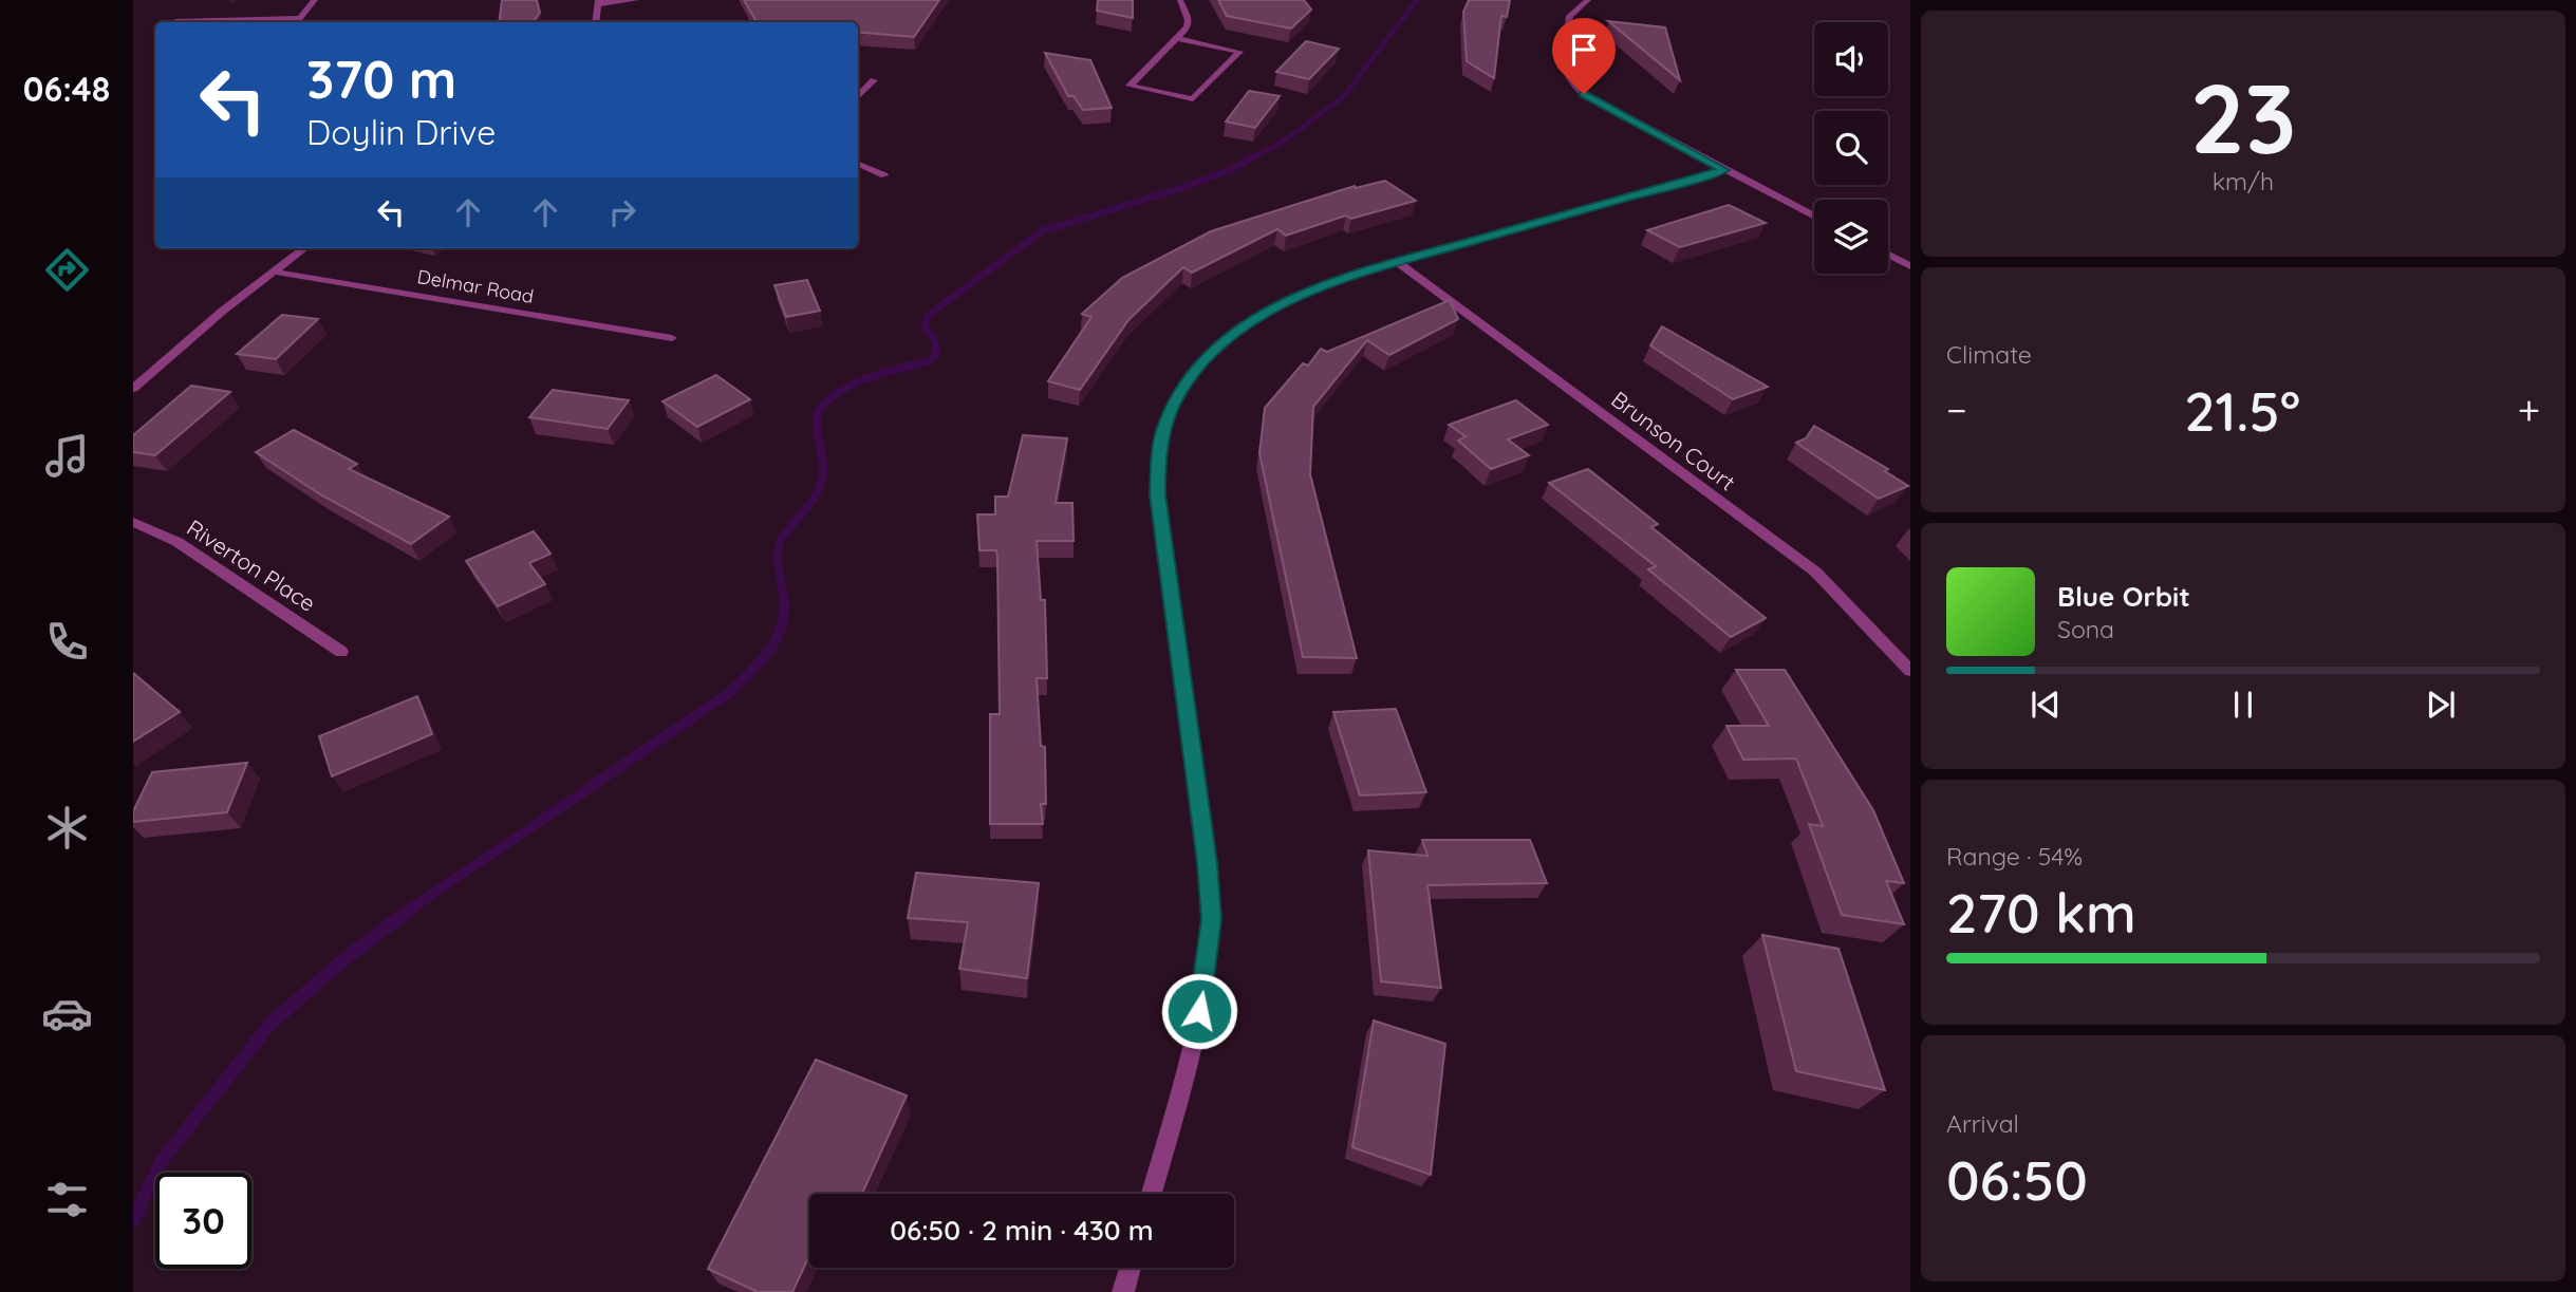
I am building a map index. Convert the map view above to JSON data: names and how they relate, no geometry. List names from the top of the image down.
{
  "streets": {
    "street": ["Delmar Road", "Brunson Court", "Riverton Place"]
  },
  "page": {
    "tabs": "06:48",
    "tile": [
      ["23", "km/h"],
      "Climate",
      ["Range · 54%", "270 km"],
      ["Arrival", "06:50"]
    ],
    "turn": ["370 m", "Doylin Drive"],
    "heat": ["−", "21.5°", "+"],
    "song": ["Blue Orbit", "Sona"],
    "limit": "30",
    "trip": "06:50 · 2 min · 430 m"
  }
}
